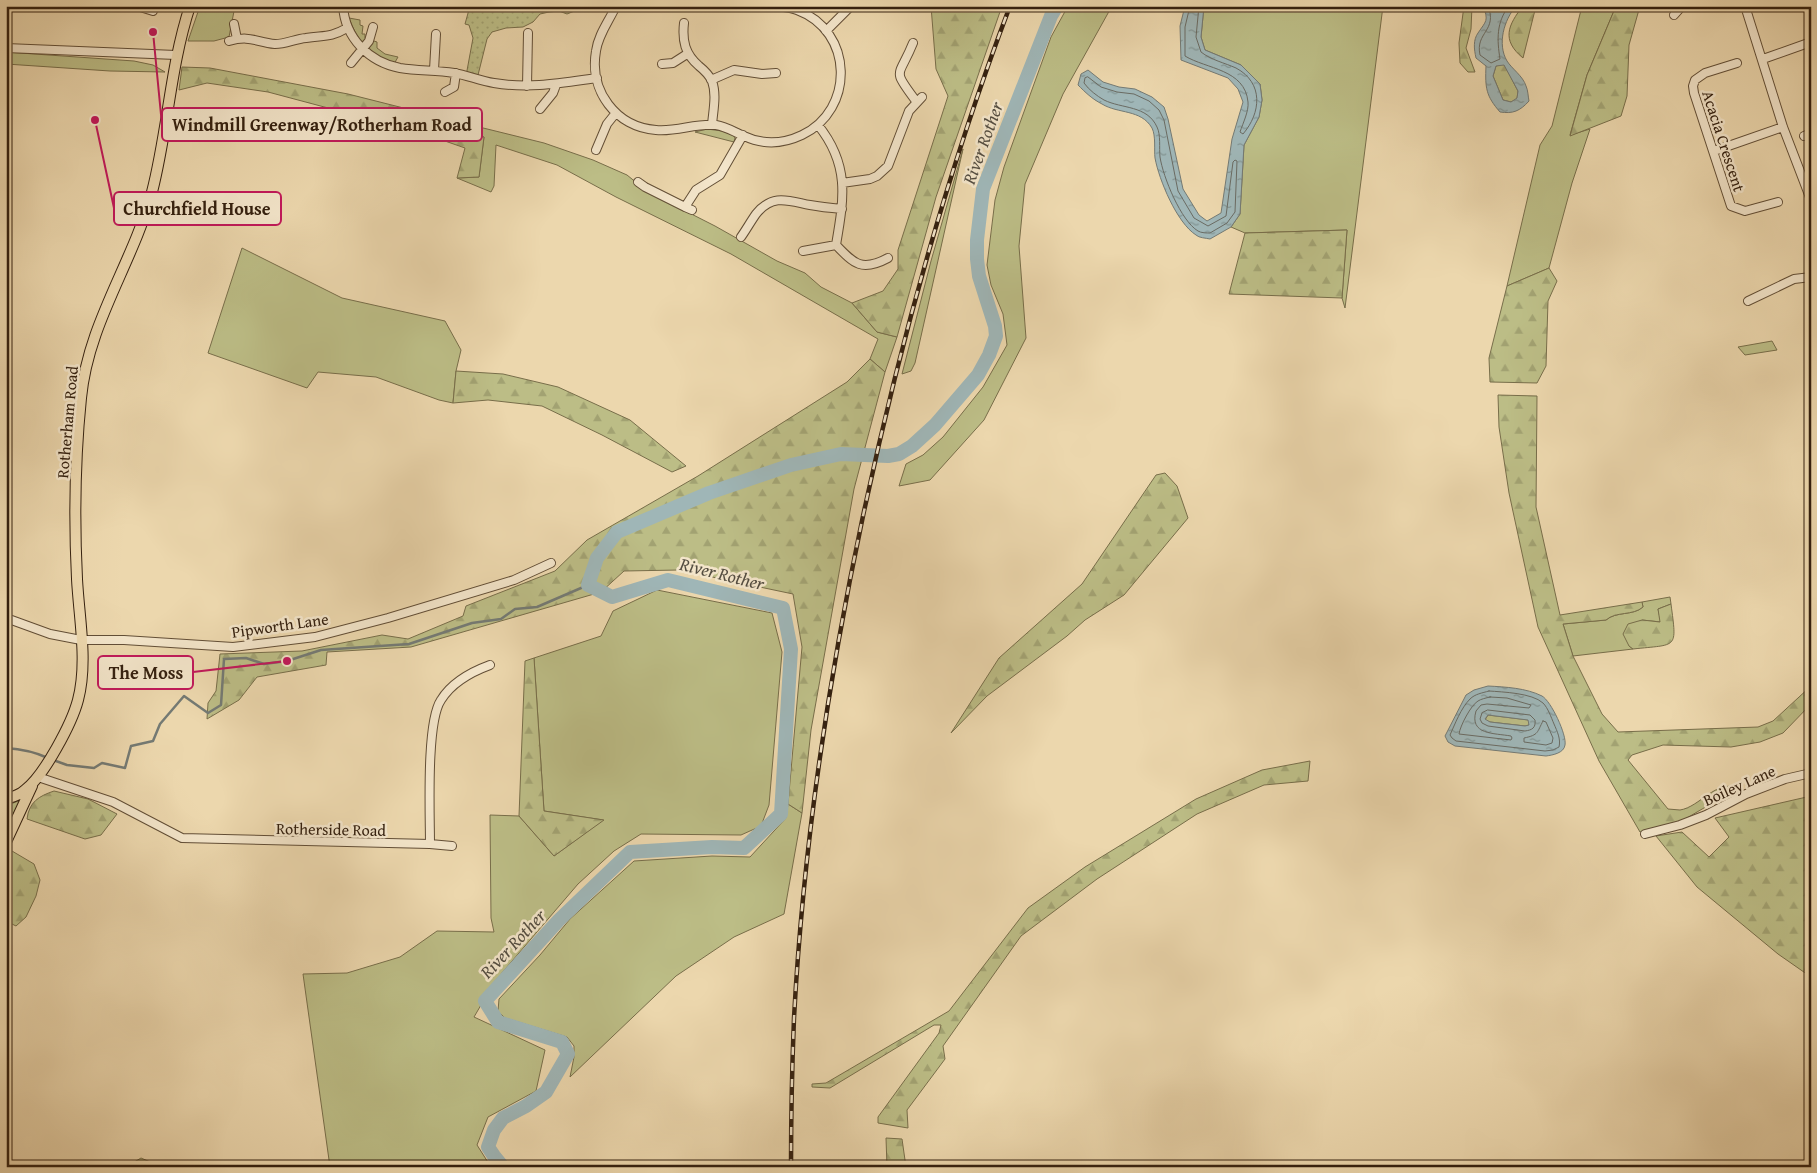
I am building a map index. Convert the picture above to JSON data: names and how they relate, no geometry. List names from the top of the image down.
{
  "streets": {
    "main road": ["Rotherham Road"],
    "street": [
      "Acacia Crescent",
      "Pipworth Lane",
      "Boiley Lane",
      "Rotherside Road"
    ]
  },
  "crossings": [
    ["Rotherham Road", "Pipworth Lane"],
    ["Rotherham Road", "Rotherside Road"]
  ],
  "water": ["River Rother"],
  "places": ["Windmill Greenway/Rotherham Road", "Churchfield House", "The Moss"]
}
